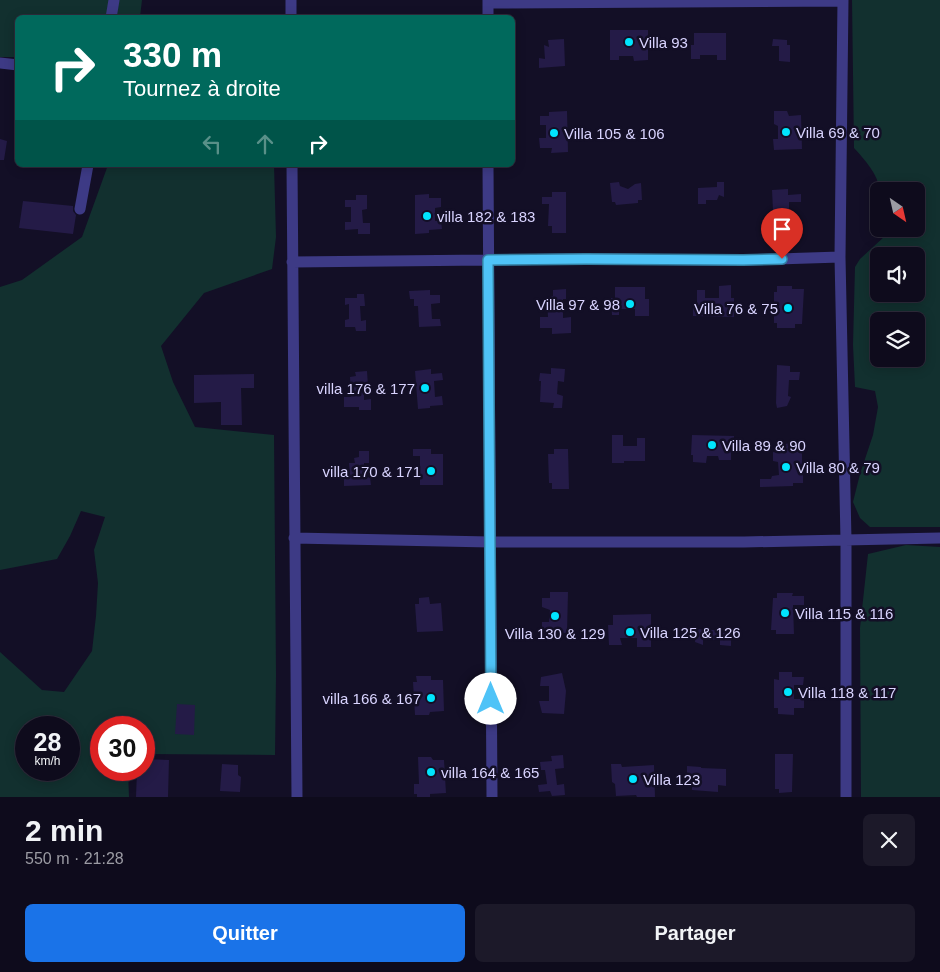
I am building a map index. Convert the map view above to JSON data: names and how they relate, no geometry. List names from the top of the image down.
{
  "places": [
    "Villa 93",
    "Villa 69 & 70",
    "Villa 105 & 106",
    "villa 182 & 183",
    "Villa 97 & 98",
    "Villa 76 & 75",
    "villa 176 & 177",
    "Villa 89 & 90",
    "Villa 80 & 79",
    "villa 170 & 171",
    "Villa 115 & 116",
    "Villa 130 & 129",
    "Villa 125 & 126",
    "Villa 118 & 117",
    "villa 166 & 167",
    "villa 164 & 165",
    "Villa 123"
  ],
  "north": "bottom right",
  "page": {
    "turn": ["330 m", "Tournez à droite"],
    "speed": "28 km/h",
    "limit": "30",
    "heading": ["2 min", "550 m · 21:28"],
    "buttons": ["Quitter", "Partager"]
  }
}
